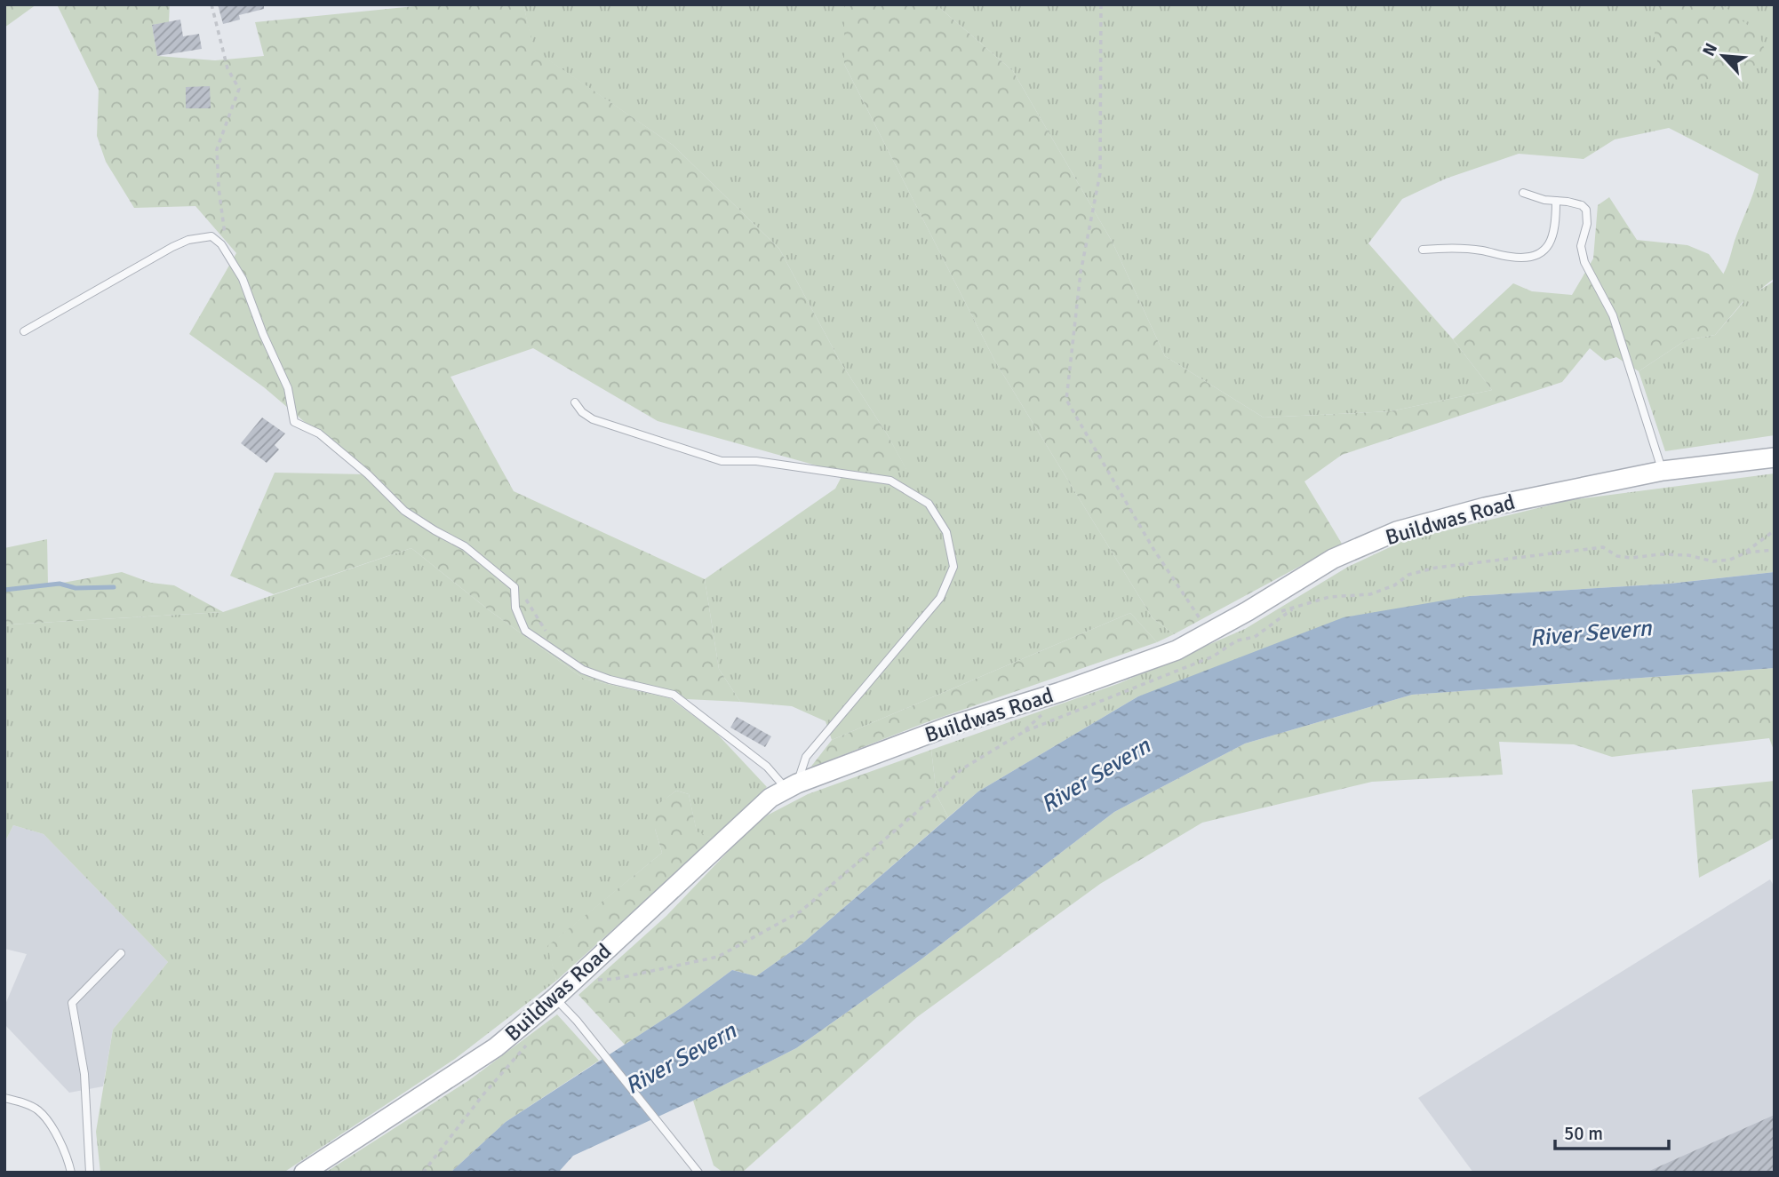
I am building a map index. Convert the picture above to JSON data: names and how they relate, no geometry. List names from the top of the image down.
{
  "streets": {
    "street": ["Buildwas Road"]
  },
  "water": ["River Severn"],
  "scale_bar": "50 m",
  "north": "top left"
}
